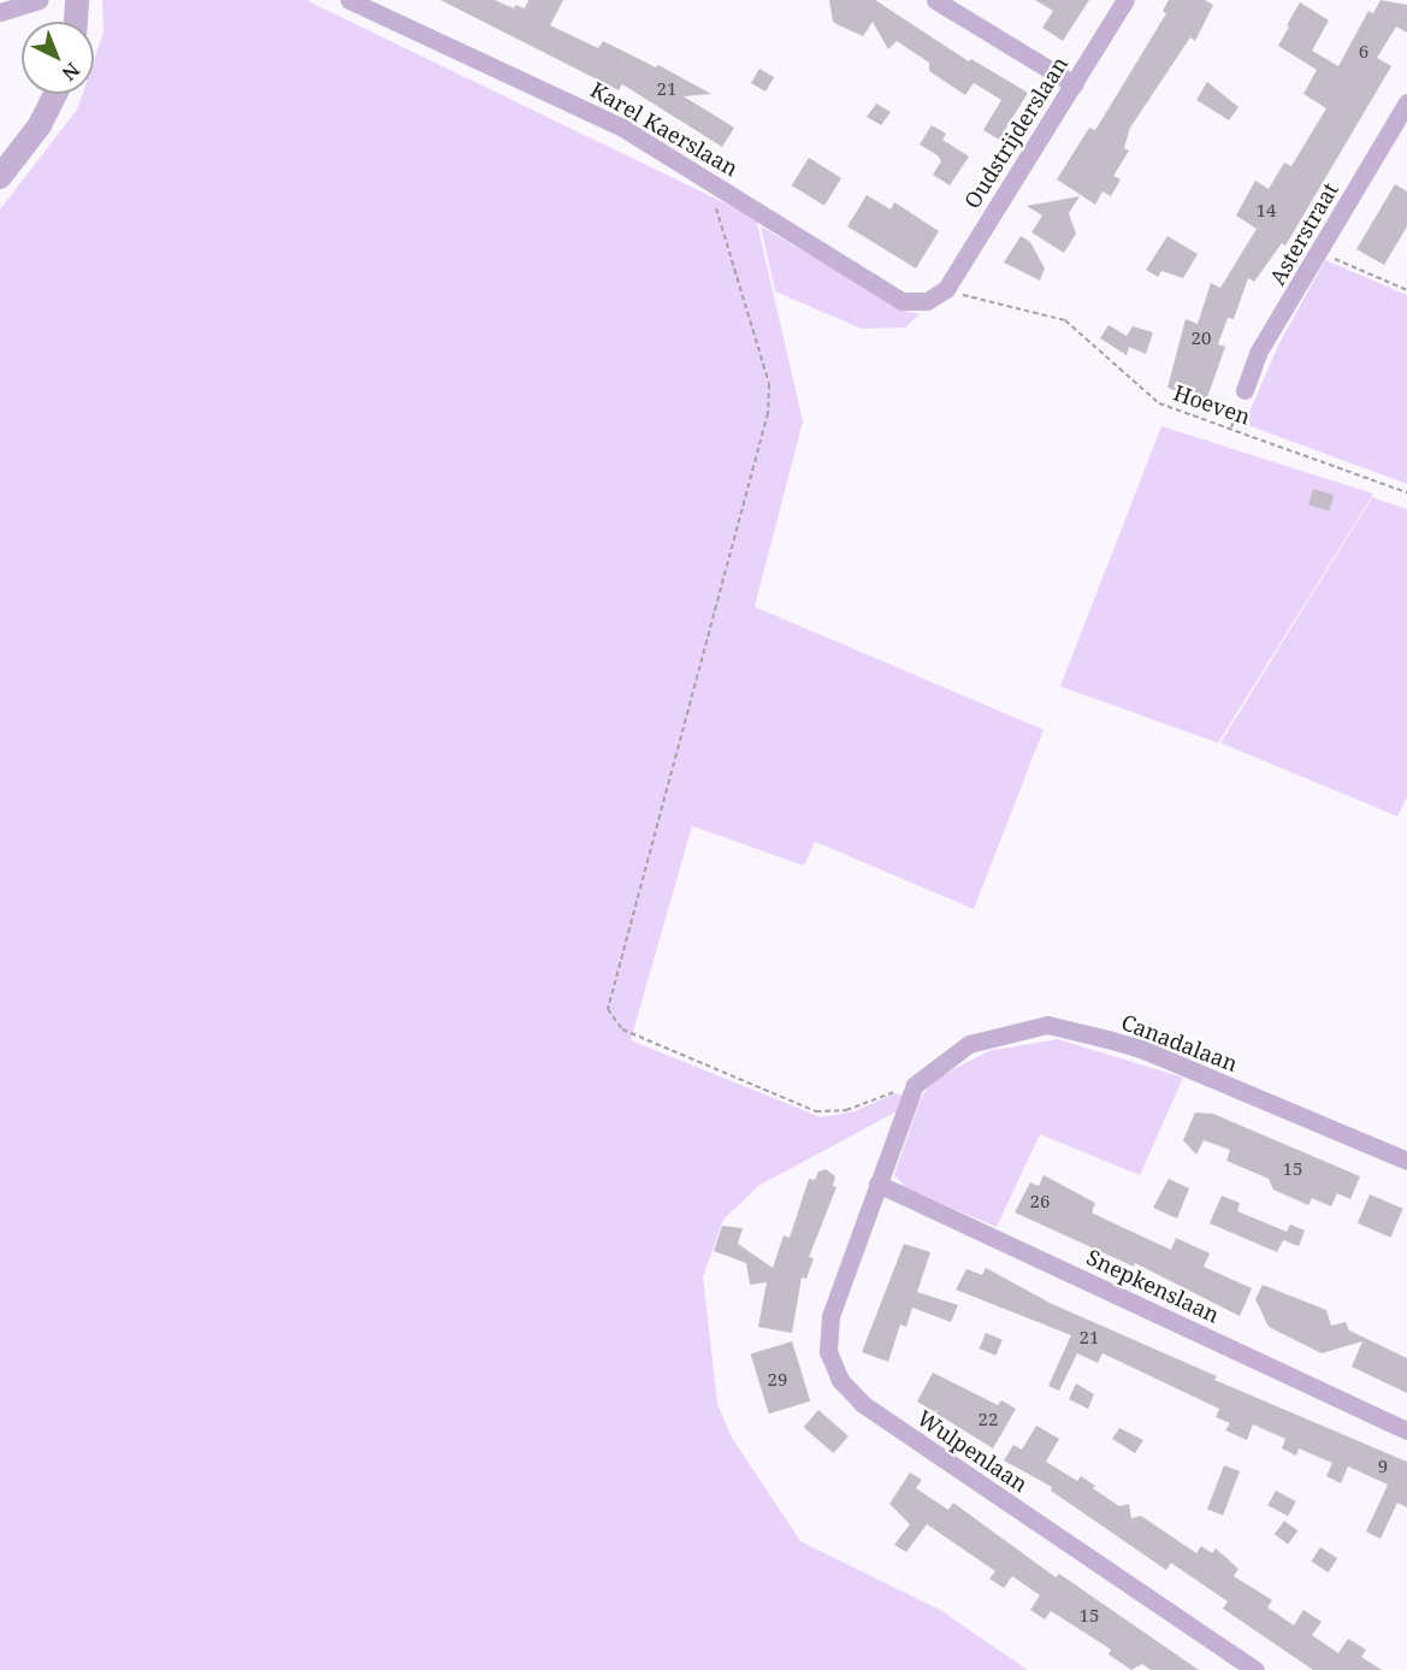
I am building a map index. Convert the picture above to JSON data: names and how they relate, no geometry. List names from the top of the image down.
{
  "streets": {
    "street": [
      "Karel Kaerslaan",
      "Oudstrijderslaan",
      "Asterstraat",
      "Canadalaan",
      "Snepkenslaan",
      "Wulpenlaan"
    ],
    "path": ["Hoeven"]
  },
  "crossings": [
    ["Karel Kaerslaan", "Oudstrijderslaan"],
    ["Karel Kaerslaan", "Hoeven"],
    ["Oudstrijderslaan", "Hoeven"],
    ["Snepkenslaan", "Wulpenlaan"]
  ],
  "house_numbers": [
    "6",
    "21",
    "14",
    "20",
    "15",
    "26",
    "21",
    "29",
    "22",
    "9",
    "15"
  ],
  "north": "bottom right"
}
